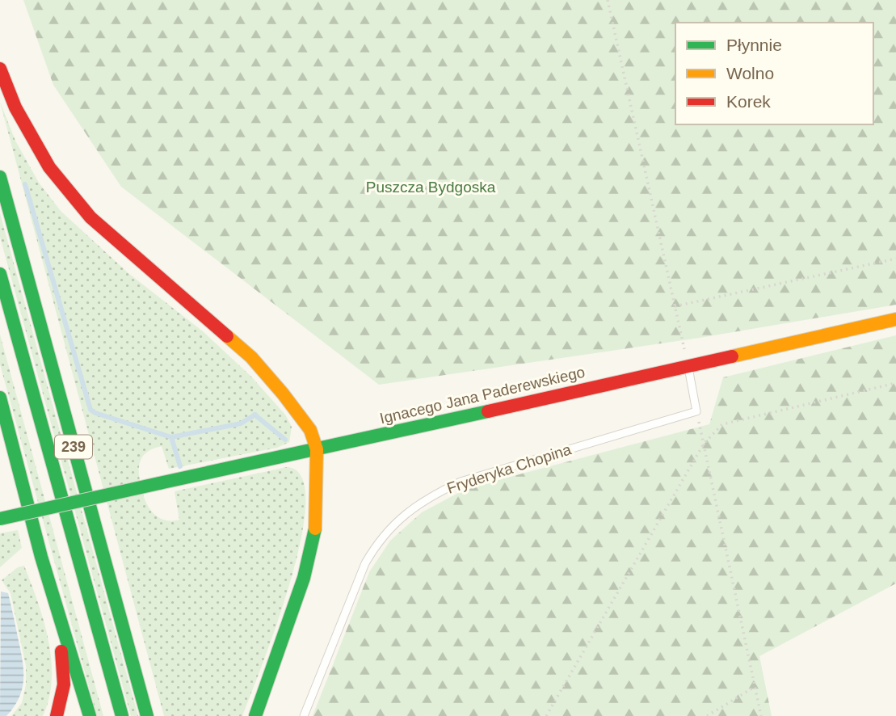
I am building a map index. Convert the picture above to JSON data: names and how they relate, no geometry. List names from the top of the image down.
{
  "streets": {
    "main road": ["Ignacego Jana Paderewskiego", "239"],
    "lane": ["Fryderyka Chopina"]
  },
  "parks": ["Puszcza Bydgoska"],
  "legend": ["Płynnie", "Wolno", "Korek"]
}
